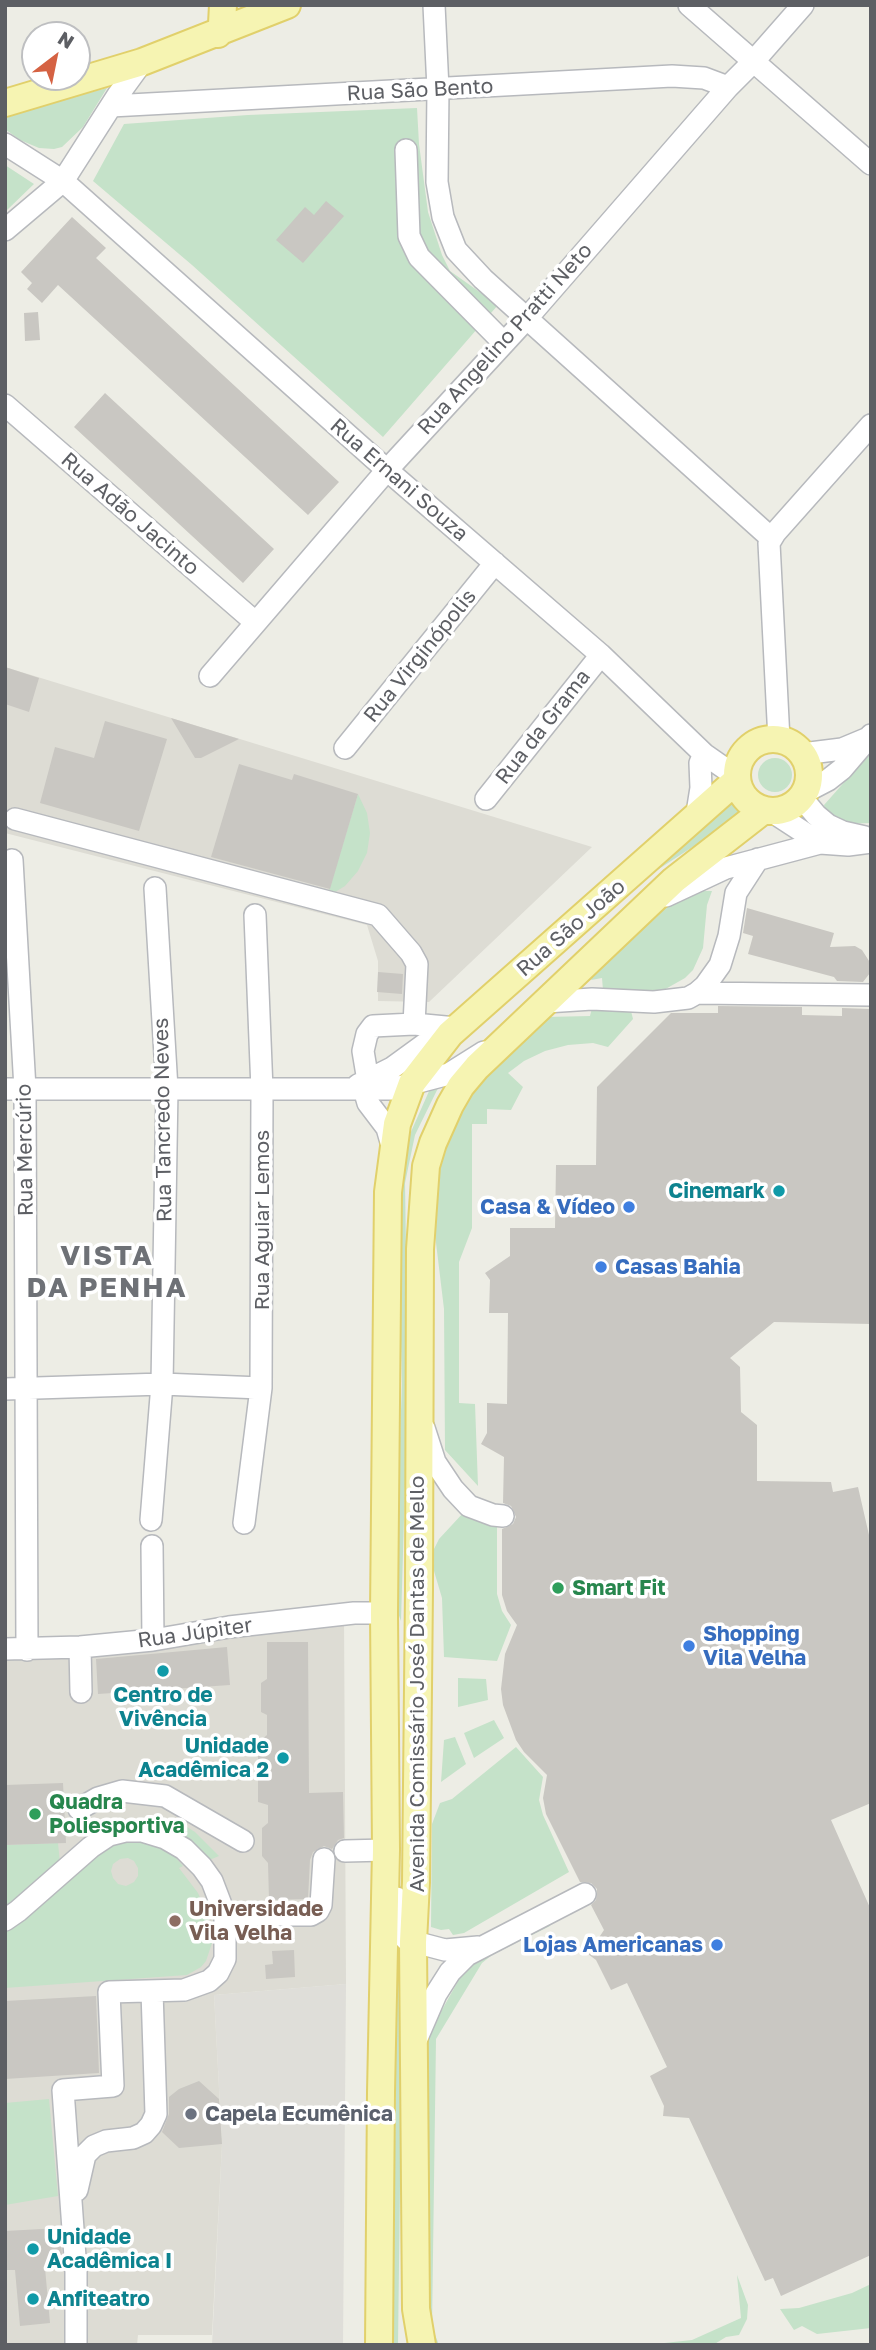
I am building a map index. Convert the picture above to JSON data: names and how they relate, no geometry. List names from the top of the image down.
{
  "streets": {
    "main road": ["Rua São João", "Avenida Comissário José Dantas de Mello"],
    "street": [
      "Rua São Bento",
      "Rua Angelino Pratti Neto",
      "Rua Ernani Souza",
      "Rua Adão Jacinto",
      "Rua Virginópolis",
      "Rua da Grama",
      "Rua Tancredo Neves",
      "Rua Mercúrio",
      "Rua Aguiar Lemos",
      "Rua Júpiter"
    ]
  },
  "crossings": [
    ["Rua São Bento", "Rua Angelino Pratti Neto"],
    ["Rua Angelino Pratti Neto", "Rua Ernani Souza"],
    ["Rua Angelino Pratti Neto", "Rua Adão Jacinto"],
    ["Rua Ernani Souza", "Rua Virginópolis"],
    ["Rua Ernani Souza", "Rua da Grama"],
    ["Rua Ernani Souza", "Rua São João"],
    ["Rua São João", "Avenida Comissário José Dantas de Mello"],
    ["Rua Mercúrio", "Rua Júpiter"],
    ["Rua Júpiter", "Avenida Comissário José Dantas de Mello"]
  ],
  "districts": ["VISTA DA PENHA"],
  "places": [
    "Cinemark",
    "Casa & Vídeo",
    "Casas Bahia",
    "Smart Fit",
    "Shopping Vila Velha",
    "Centro de Vivência",
    "Unidade Acadêmica 2",
    "Quadra Poliesportiva",
    "Universidade Vila Velha",
    "Lojas Americanas",
    "Capela Ecumênica",
    "Unidade Acadêmica I",
    "Anfiteatro"
  ],
  "north": "top right"
}
